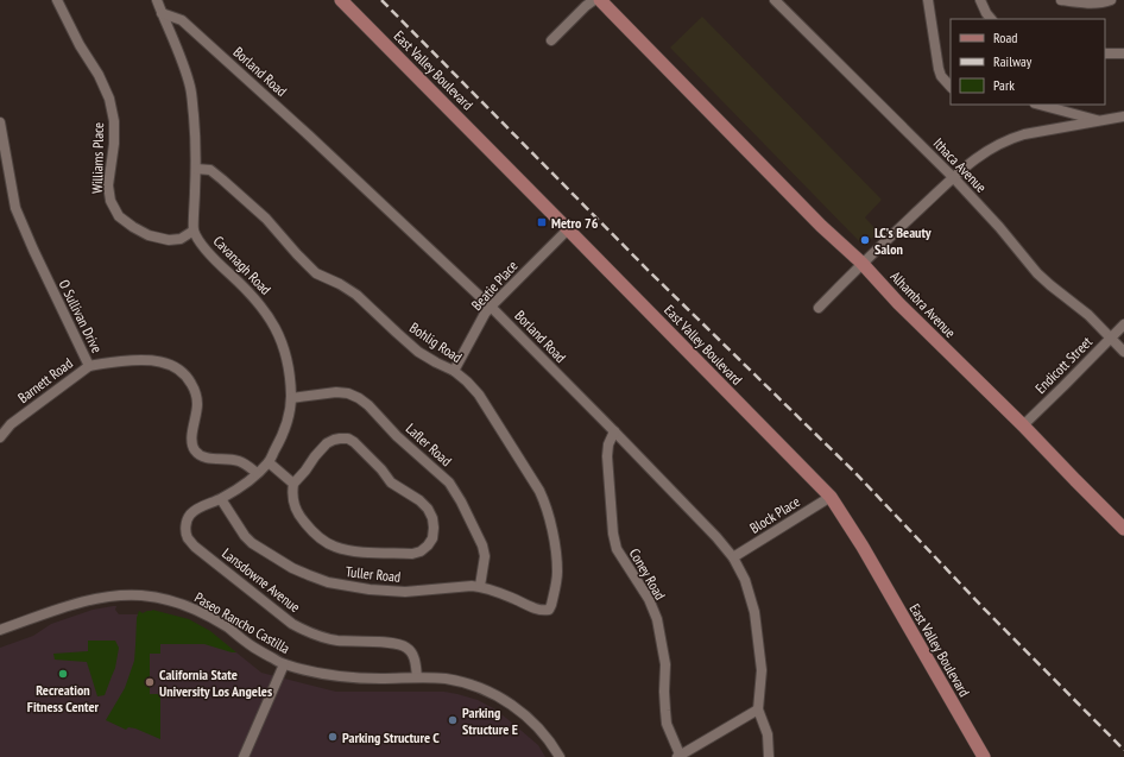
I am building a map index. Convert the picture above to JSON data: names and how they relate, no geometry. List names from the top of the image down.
{
  "streets": {
    "main road": ["East Valley Boulevard", "Alhambra Avenue"],
    "street": [
      "Borland Road",
      "Williams Place",
      "Ithaca Avenue",
      "Cavanagh Road",
      "Beatie Place",
      "O Sullivan Drive",
      "Bohlig Road",
      "Endicott Street",
      "Barnett Road",
      "Lafler Road",
      "Block Place",
      "Tuller Road",
      "Coney Road",
      "Lansdowne Avenue",
      "Paseo Rancho Castilla"
    ]
  },
  "crossings": [
    ["East Valley Boulevard", "Beatie Place"],
    ["East Valley Boulevard", "Block Place"],
    ["Borland Road", "Cavanagh Road"],
    ["Borland Road", "Beatie Place"],
    ["Borland Road", "Block Place"],
    ["Borland Road", "Coney Road"],
    ["Williams Place", "Cavanagh Road"],
    ["Ithaca Avenue", "Endicott Street"],
    ["Cavanagh Road", "Bohlig Road"],
    ["Cavanagh Road", "Lafler Road"],
    ["Cavanagh Road", "Lansdowne Avenue"],
    ["Beatie Place", "Bohlig Road"],
    ["Alhambra Avenue", "Endicott Street"],
    ["O Sullivan Drive", "Barnett Road"],
    ["O Sullivan Drive", "Lansdowne Avenue"],
    ["Bohlig Road", "Tuller Road"],
    ["Lafler Road", "Tuller Road"],
    ["Tuller Road", "Lansdowne Avenue"],
    ["Lansdowne Avenue", "Paseo Rancho Castilla"]
  ],
  "places": {
    "transit": ["Metro 76"],
    "other": [
      "LC's Beauty Salon",
      "Recreation Fitness Center",
      "California State University Los Angeles",
      "Parking Structure E",
      "Parking Structure C"
    ]
  },
  "legend": ["Road", "Railway", "Park"]
}
